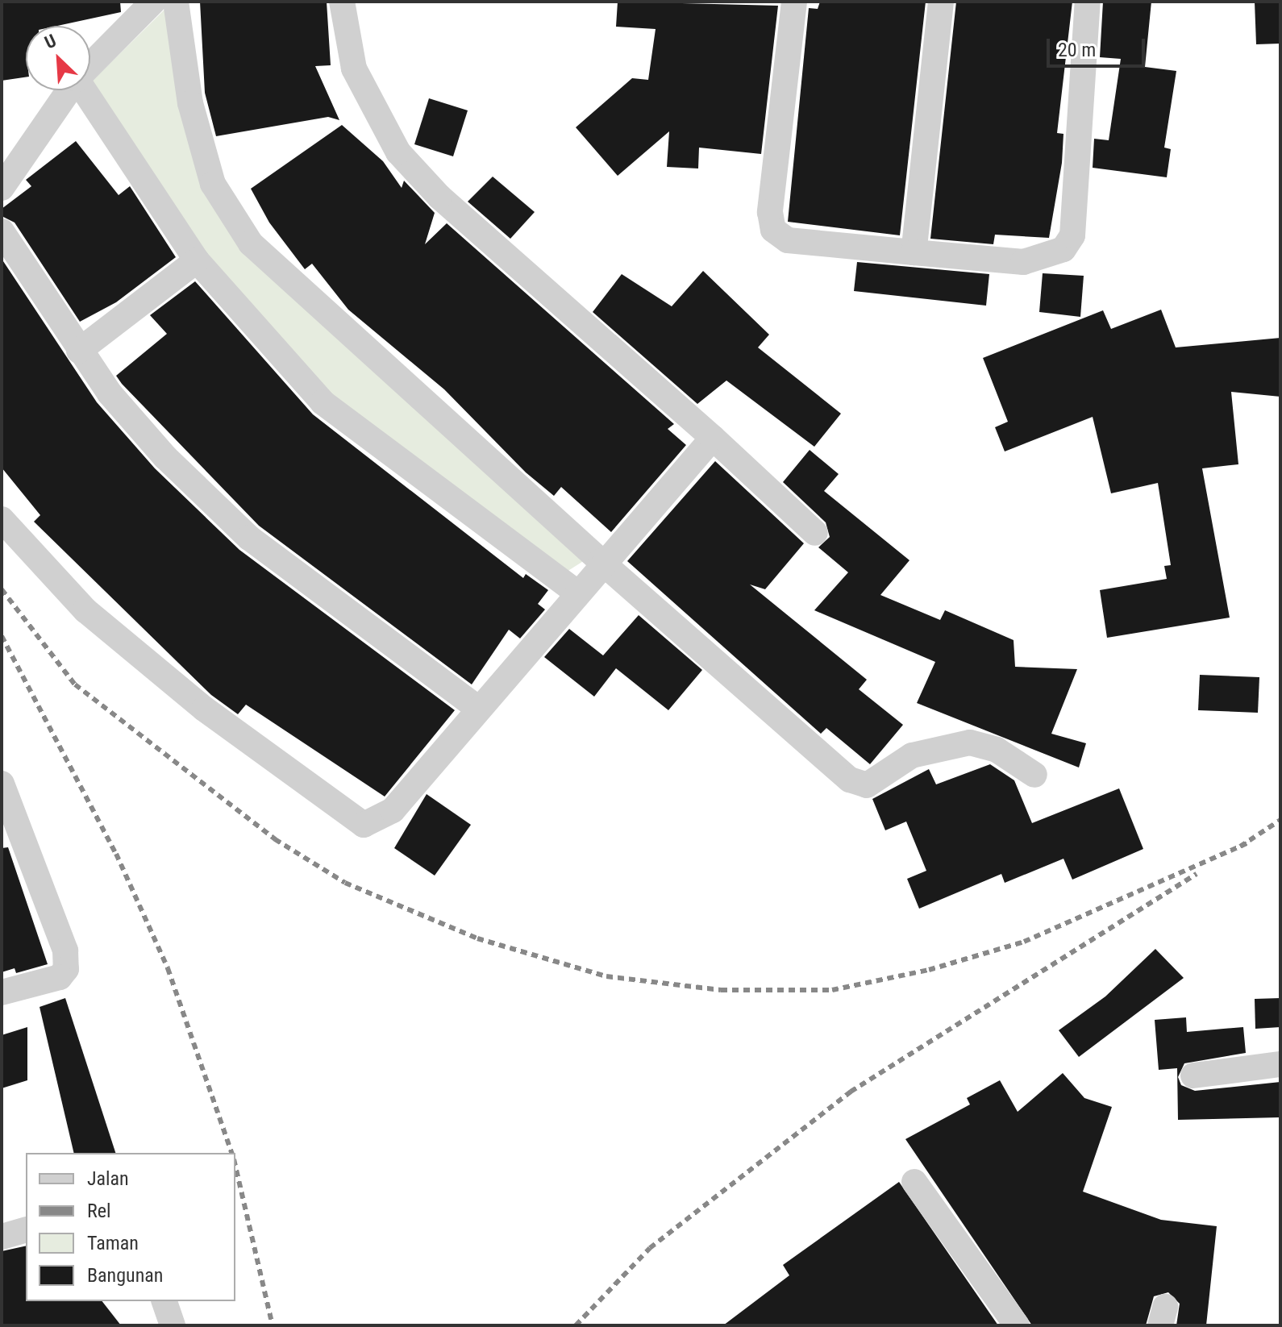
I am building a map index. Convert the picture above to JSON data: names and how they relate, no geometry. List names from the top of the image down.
{
  "legend": [
    "Jalan",
    "Rel",
    "Taman",
    "Bangunan"
  ],
  "scale_bar": "20 m",
  "north": "top left"
}
